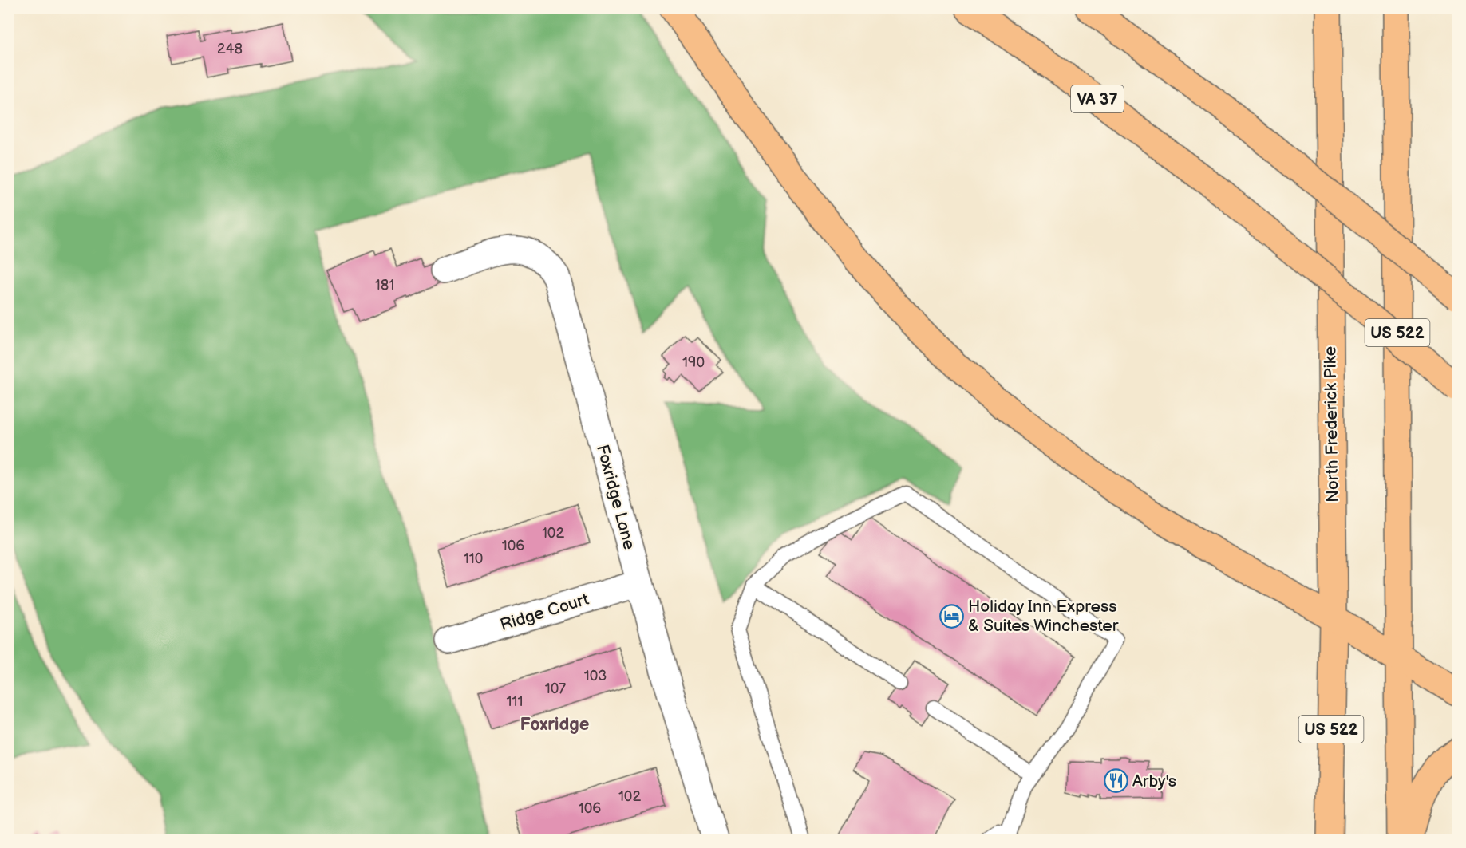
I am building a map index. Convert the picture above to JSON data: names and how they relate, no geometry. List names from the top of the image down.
{
  "streets": {
    "main road": ["VA 37", "US 522", "North Frederick Pike"],
    "street": ["Foxridge Lane", "Ridge Court"]
  },
  "crossings": [
    ["Foxridge Lane", "Ridge Court"]
  ],
  "districts": ["Foxridge"],
  "places": {
    "hotel": ["Holiday Inn Express & Suites Winchester"],
    "restaurant": ["Arby's"]
  },
  "house_numbers": [
    "248",
    "181",
    "190",
    "102",
    "106",
    "110",
    "103",
    "107",
    "111",
    "102",
    "106"
  ]
}
